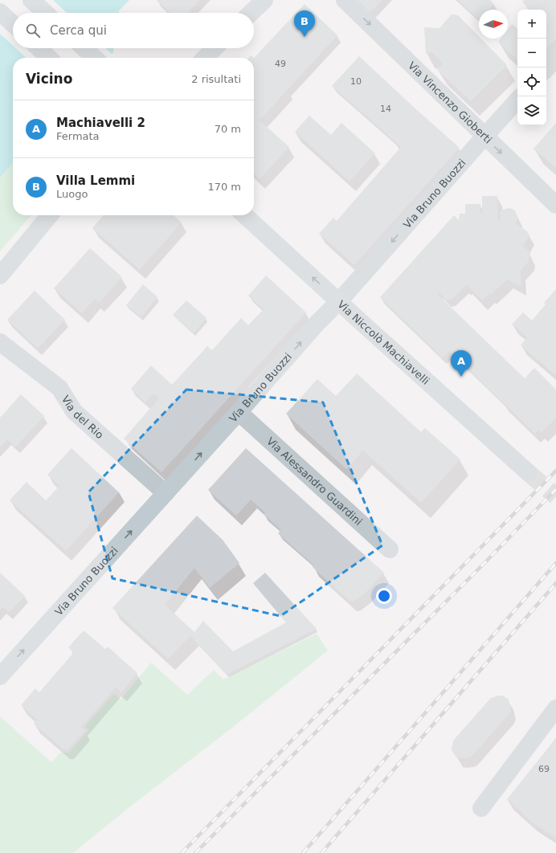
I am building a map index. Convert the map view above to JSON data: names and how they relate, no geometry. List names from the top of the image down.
{
  "streets": {
    "street": [
      "Via Vincenzo Gioberti",
      "Via Bruno Buozzi",
      "Via Niccolò Machiavelli",
      "Via del Rio",
      "Via Alessandro Guardini"
    ]
  },
  "crossings": [
    ["Via Vincenzo Gioberti", "Via Bruno Buozzi"],
    ["Via Bruno Buozzi", "Via Niccolò Machiavelli"],
    ["Via Bruno Buozzi", "Via del Rio"],
    ["Via Bruno Buozzi", "Via Alessandro Guardini"]
  ],
  "one_way": ["Via Vincenzo Gioberti"],
  "house_numbers": [
    "49",
    "10",
    "14",
    "69"
  ],
  "north": "right",
  "page": {
    "map_buttons": ["+", "−"],
    "pins": ["B", "A"],
    "search": "Cerca qui",
    "heading": ["Vicino", "2 risultati"],
    "list": [
      {
        "mark": "A",
        "name": "Machiavelli 2",
        "note": "Fermata",
        "value": "70 m"
      },
      {
        "mark": "B",
        "name": "Villa Lemmi",
        "note": "Luogo",
        "value": "170 m"
      }
    ]
  }
}
